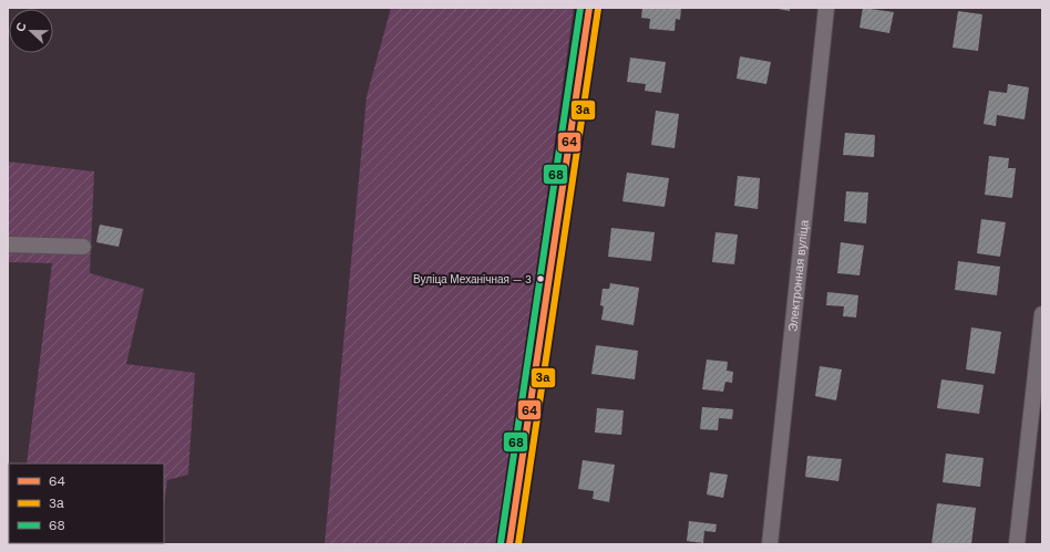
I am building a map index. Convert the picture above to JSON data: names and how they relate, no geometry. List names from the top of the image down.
{
  "streets": {
    "street": ["Электронная вуліца"]
  },
  "places": ["Вуліца Механічная — 3"],
  "lines": ["transit line 64", "transit line 68", "transit line 3а"],
  "legend": ["64", "3а", "68"],
  "north": "left"
}
